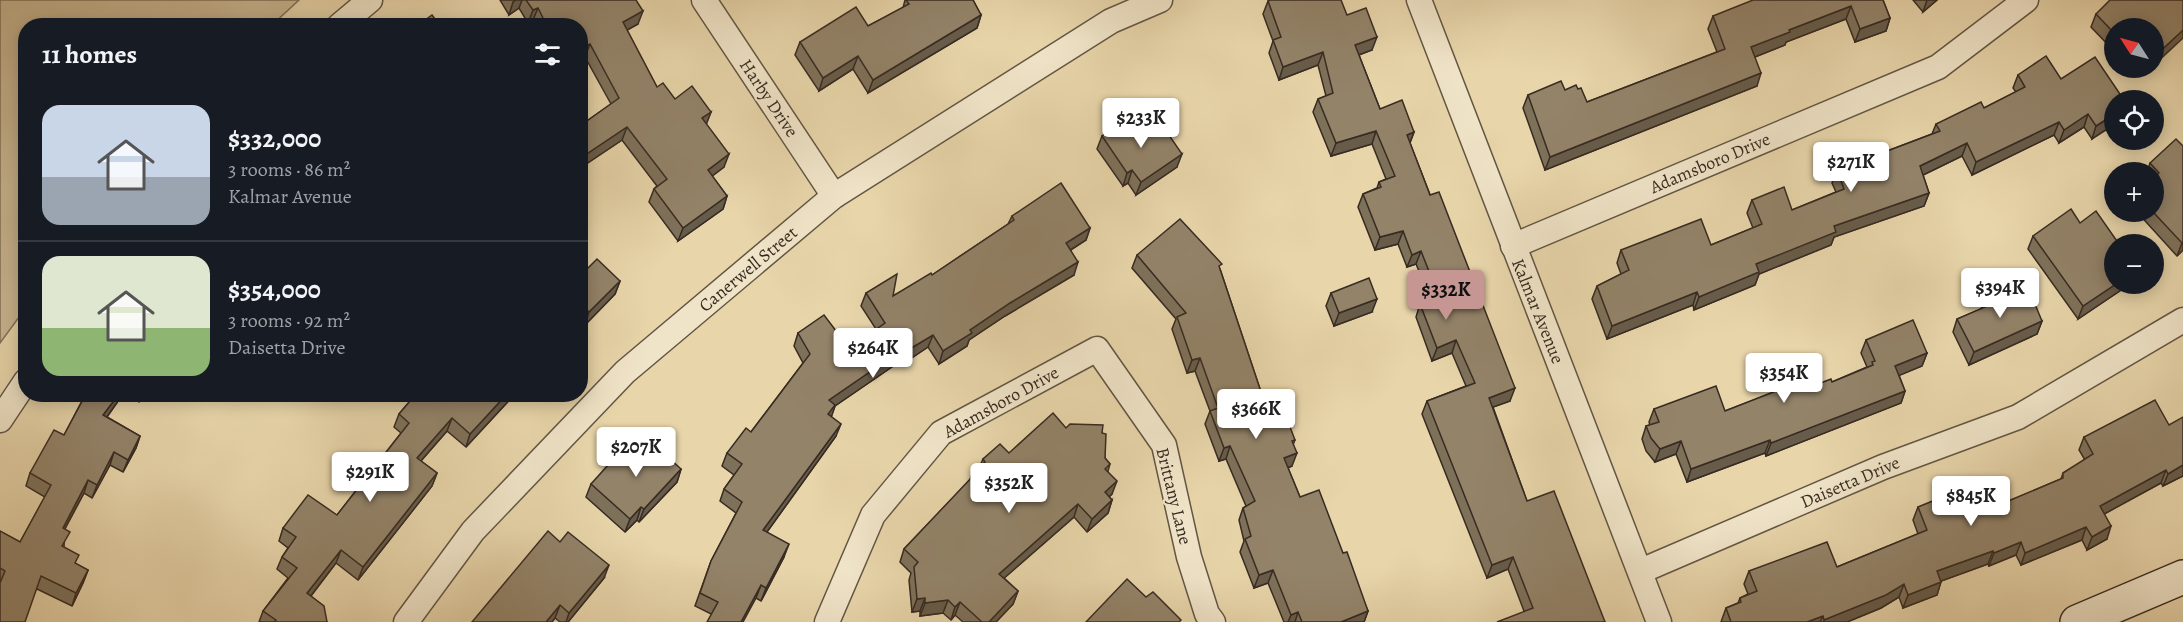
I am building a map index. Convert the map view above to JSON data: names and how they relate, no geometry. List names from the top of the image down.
{
  "streets": {
    "street": [
      "Harby Drive",
      "Adamsboro Drive",
      "Canerwell Street",
      "Kalmar Avenue",
      "Daisetta Drive",
      "Brittany Lane"
    ]
  },
  "crossings": [
    ["Harby Drive", "Canerwell Street"],
    ["Adamsboro Drive", "Kalmar Avenue"],
    ["Adamsboro Drive", "Brittany Lane"],
    ["Kalmar Avenue", "Daisetta Drive"]
  ],
  "north": "top left",
  "page": {
    "map_buttons": ["+", "−"],
    "heading": "11 homes",
    "list": [
      {
        "name": "$332,000",
        "note": "3 rooms · 86 m² · Kalmar Avenue"
      },
      {
        "name": "$354,000",
        "note": "3 rooms · 92 m² · Daisetta Drive"
      }
    ],
    "price": [
      "$233K",
      "$271K",
      "$394K",
      "$332K",
      "$264K",
      "$354K",
      "$366K",
      "$207K",
      "$291K",
      "$352K",
      "$845K"
    ]
  }
}
